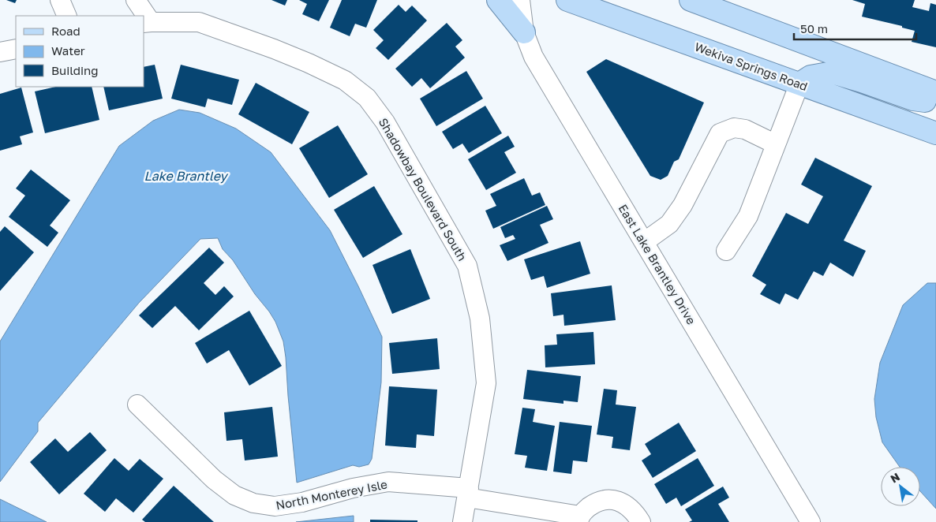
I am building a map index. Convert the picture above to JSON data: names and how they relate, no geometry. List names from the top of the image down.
{
  "streets": {
    "main road": ["Wekiva Springs Road"],
    "street": ["Shadowbay Boulevard South", "East Lake Brantley Drive", "North Monterey Isle"]
  },
  "crossings": [
    ["Shadowbay Boulevard South", "North Monterey Isle"]
  ],
  "water": ["Lake Brantley"],
  "legend": ["Road", "Water", "Building"],
  "scale_bar": "50 m",
  "north": "top left"
}
